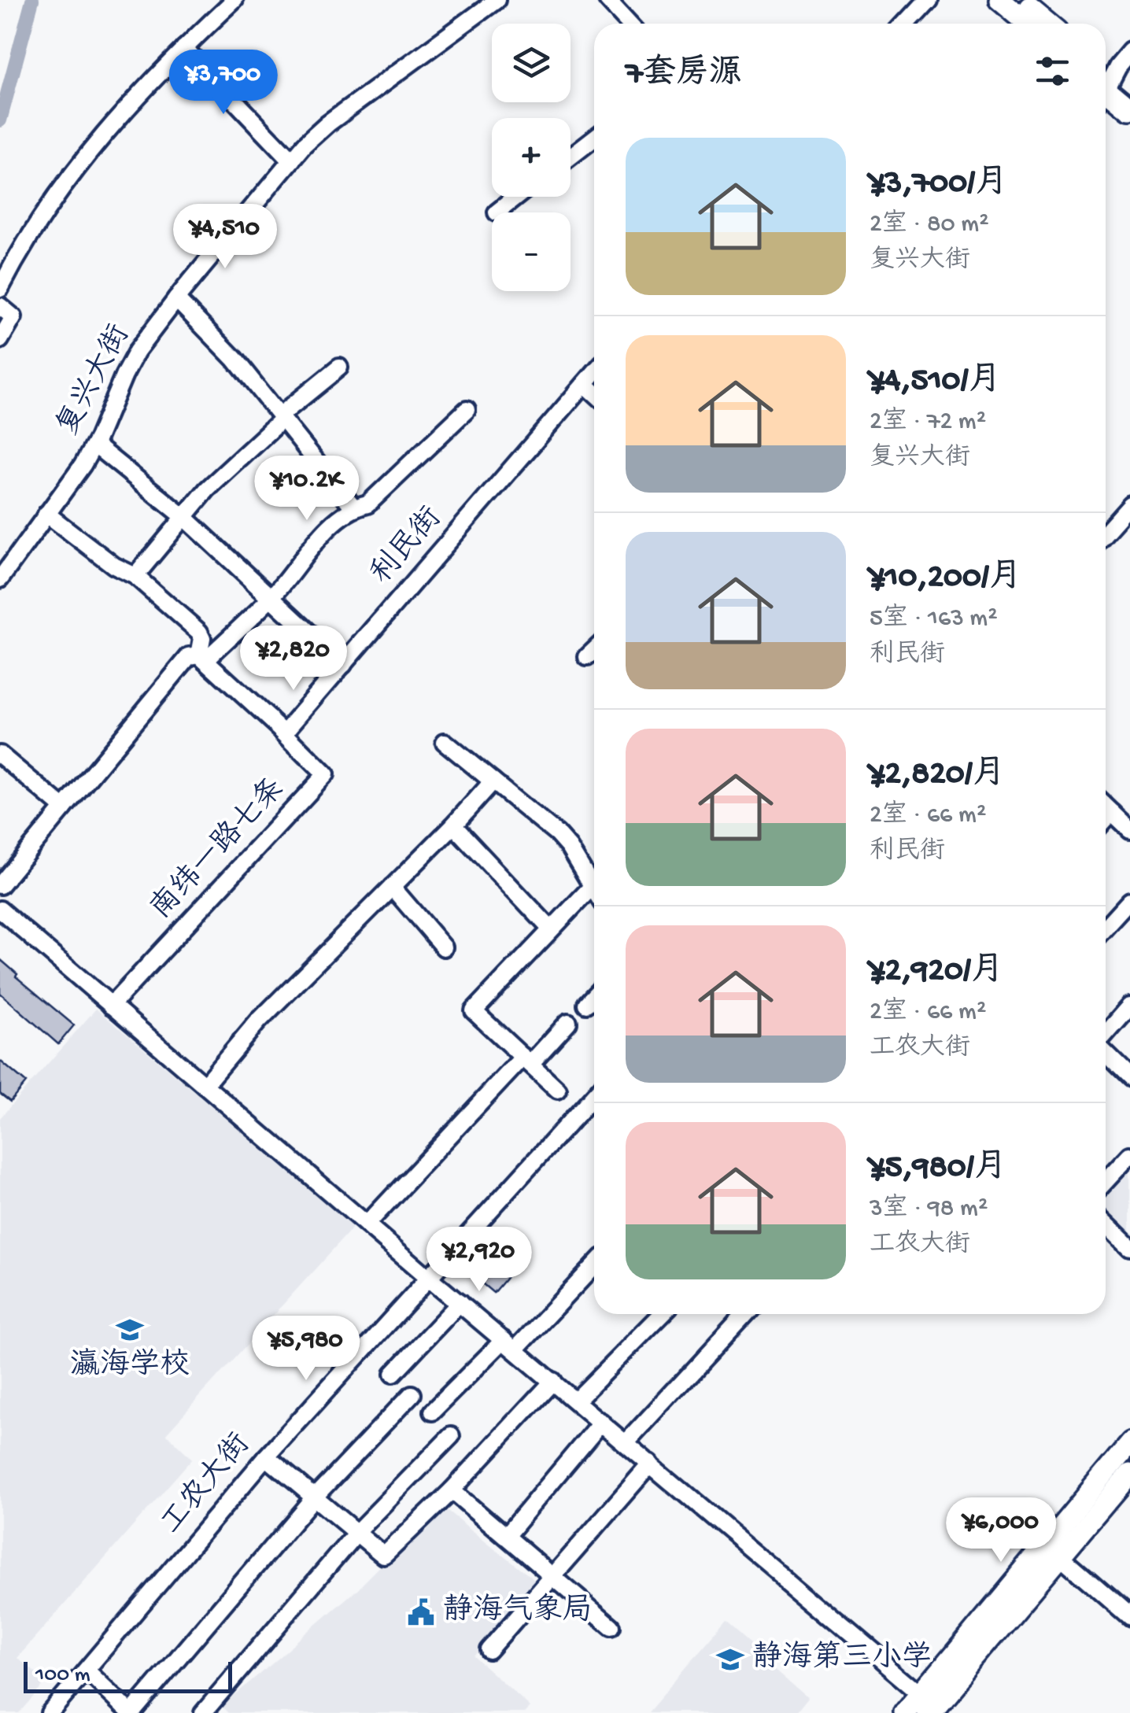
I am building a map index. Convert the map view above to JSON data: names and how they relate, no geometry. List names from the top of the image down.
{
  "streets": {
    "street": [
      "复兴大街",
      "利民街",
      "南纬一路七条",
      "工农大街"
    ]
  },
  "crossings": [
    ["利民街", "南纬一路七条"]
  ],
  "places": {
    "school or university": ["瀛海学校", "静海第三小学"],
    "public building": ["静海气象局"]
  },
  "scale_bar": "100 m",
  "page": {
    "map_buttons": ["+", "−"],
    "heading": "7套房源",
    "price": [
      "¥3,700",
      "¥4,510",
      "¥10.2K",
      "¥2,820",
      "¥2,920",
      "¥5,980",
      "¥6,000"
    ],
    "list": [
      {
        "name": "¥3,700/月",
        "note": "2室 · 80 m² · 复兴大街"
      },
      {
        "name": "¥4,510/月",
        "note": "2室 · 72 m² · 复兴大街"
      },
      {
        "name": "¥10,200/月",
        "note": "5室 · 163 m² · 利民街"
      },
      {
        "name": "¥2,820/月",
        "note": "2室 · 66 m² · 利民街"
      },
      {
        "name": "¥2,920/月",
        "note": "2室 · 66 m² · 工农大街"
      },
      {
        "name": "¥5,980/月",
        "note": "3室 · 98 m² · 工农大街"
      }
    ],
    "scale": "100 m"
  }
}
